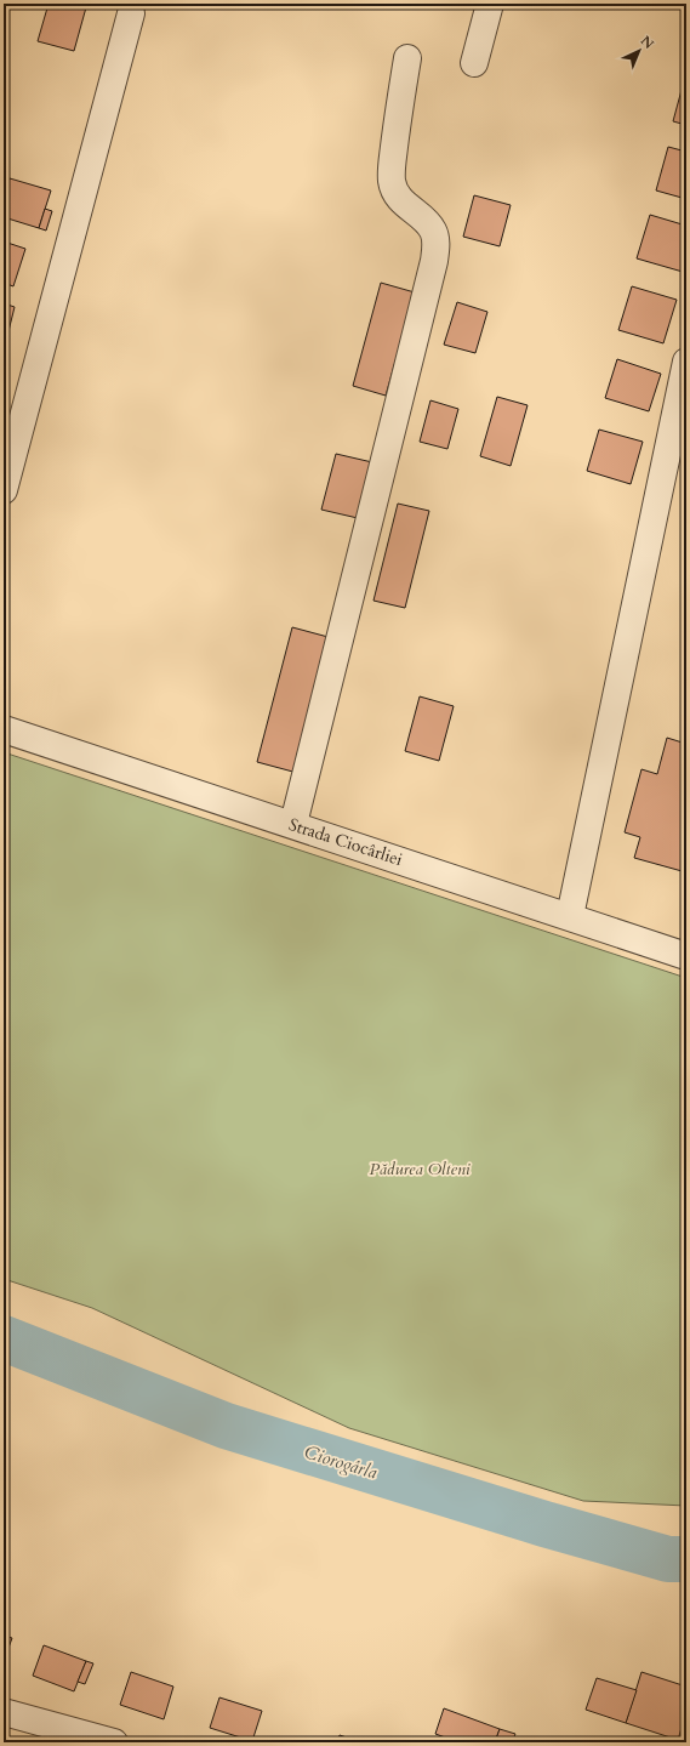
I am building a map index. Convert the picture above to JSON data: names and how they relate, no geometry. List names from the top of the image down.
{
  "streets": {
    "street": ["Strada Ciocârliei"]
  },
  "water": ["Ciorogârla"],
  "parks": ["Pădurea Olteni"],
  "north": "top right"
}
